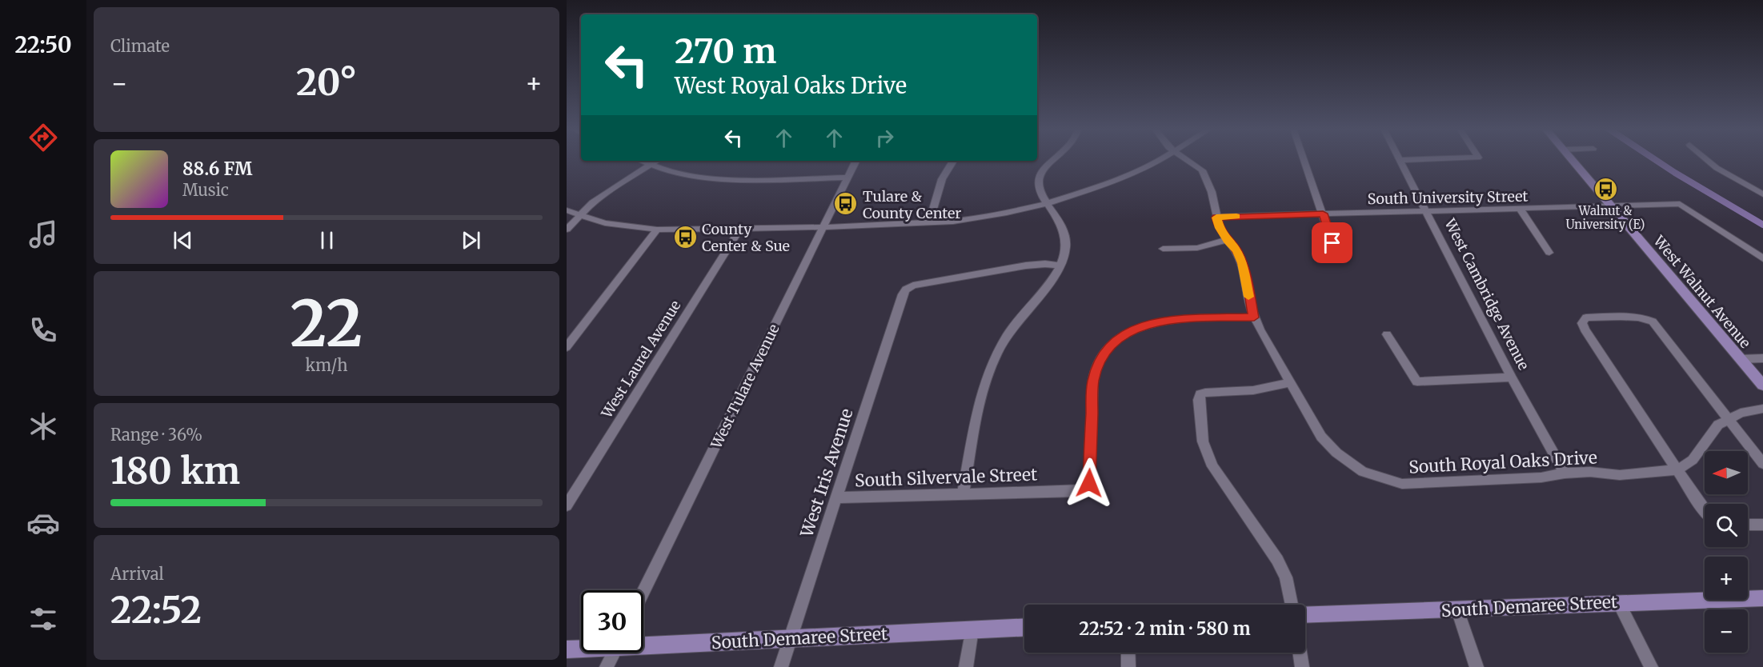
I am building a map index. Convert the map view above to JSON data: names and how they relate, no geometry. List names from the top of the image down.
{
  "streets": {
    "main road": ["West Walnut Avenue", "South Demaree Street"],
    "street": [
      "South University Street",
      "West Cambridge Avenue",
      "West Laurel Avenue",
      "West Tulare Avenue",
      "South Royal Oaks Drive",
      "West Iris Avenue",
      "South Silvervale Street"
    ]
  },
  "crossings": [
    ["South University Street", "West Walnut Avenue"],
    ["South University Street", "West Cambridge Avenue"],
    ["South University Street", "South Royal Oaks Drive"],
    ["West Cambridge Avenue", "South Royal Oaks Drive"],
    ["South Royal Oaks Drive", "South Silvervale Street"],
    ["West Iris Avenue", "South Silvervale Street"],
    ["West Iris Avenue", "South Demaree Street"]
  ],
  "places": {
    "bus stop": ["Walnut & University (E)", "Tulare & County Center", "County Center & Sue"]
  },
  "north": "left",
  "page": {
    "tabs": "22:50",
    "tile": [
      "Climate",
      ["22", "km/h"],
      ["Range · 36%", "180 km"],
      ["Arrival", "22:52"]
    ],
    "turn": ["270 m", "West Royal Oaks Drive"],
    "heat": ["−", "20°", "+"],
    "song": ["88.6 FM", "Music"],
    "map_buttons": ["+", "−"],
    "limit": "30",
    "trip": "22:52 · 2 min · 580 m"
  }
}
